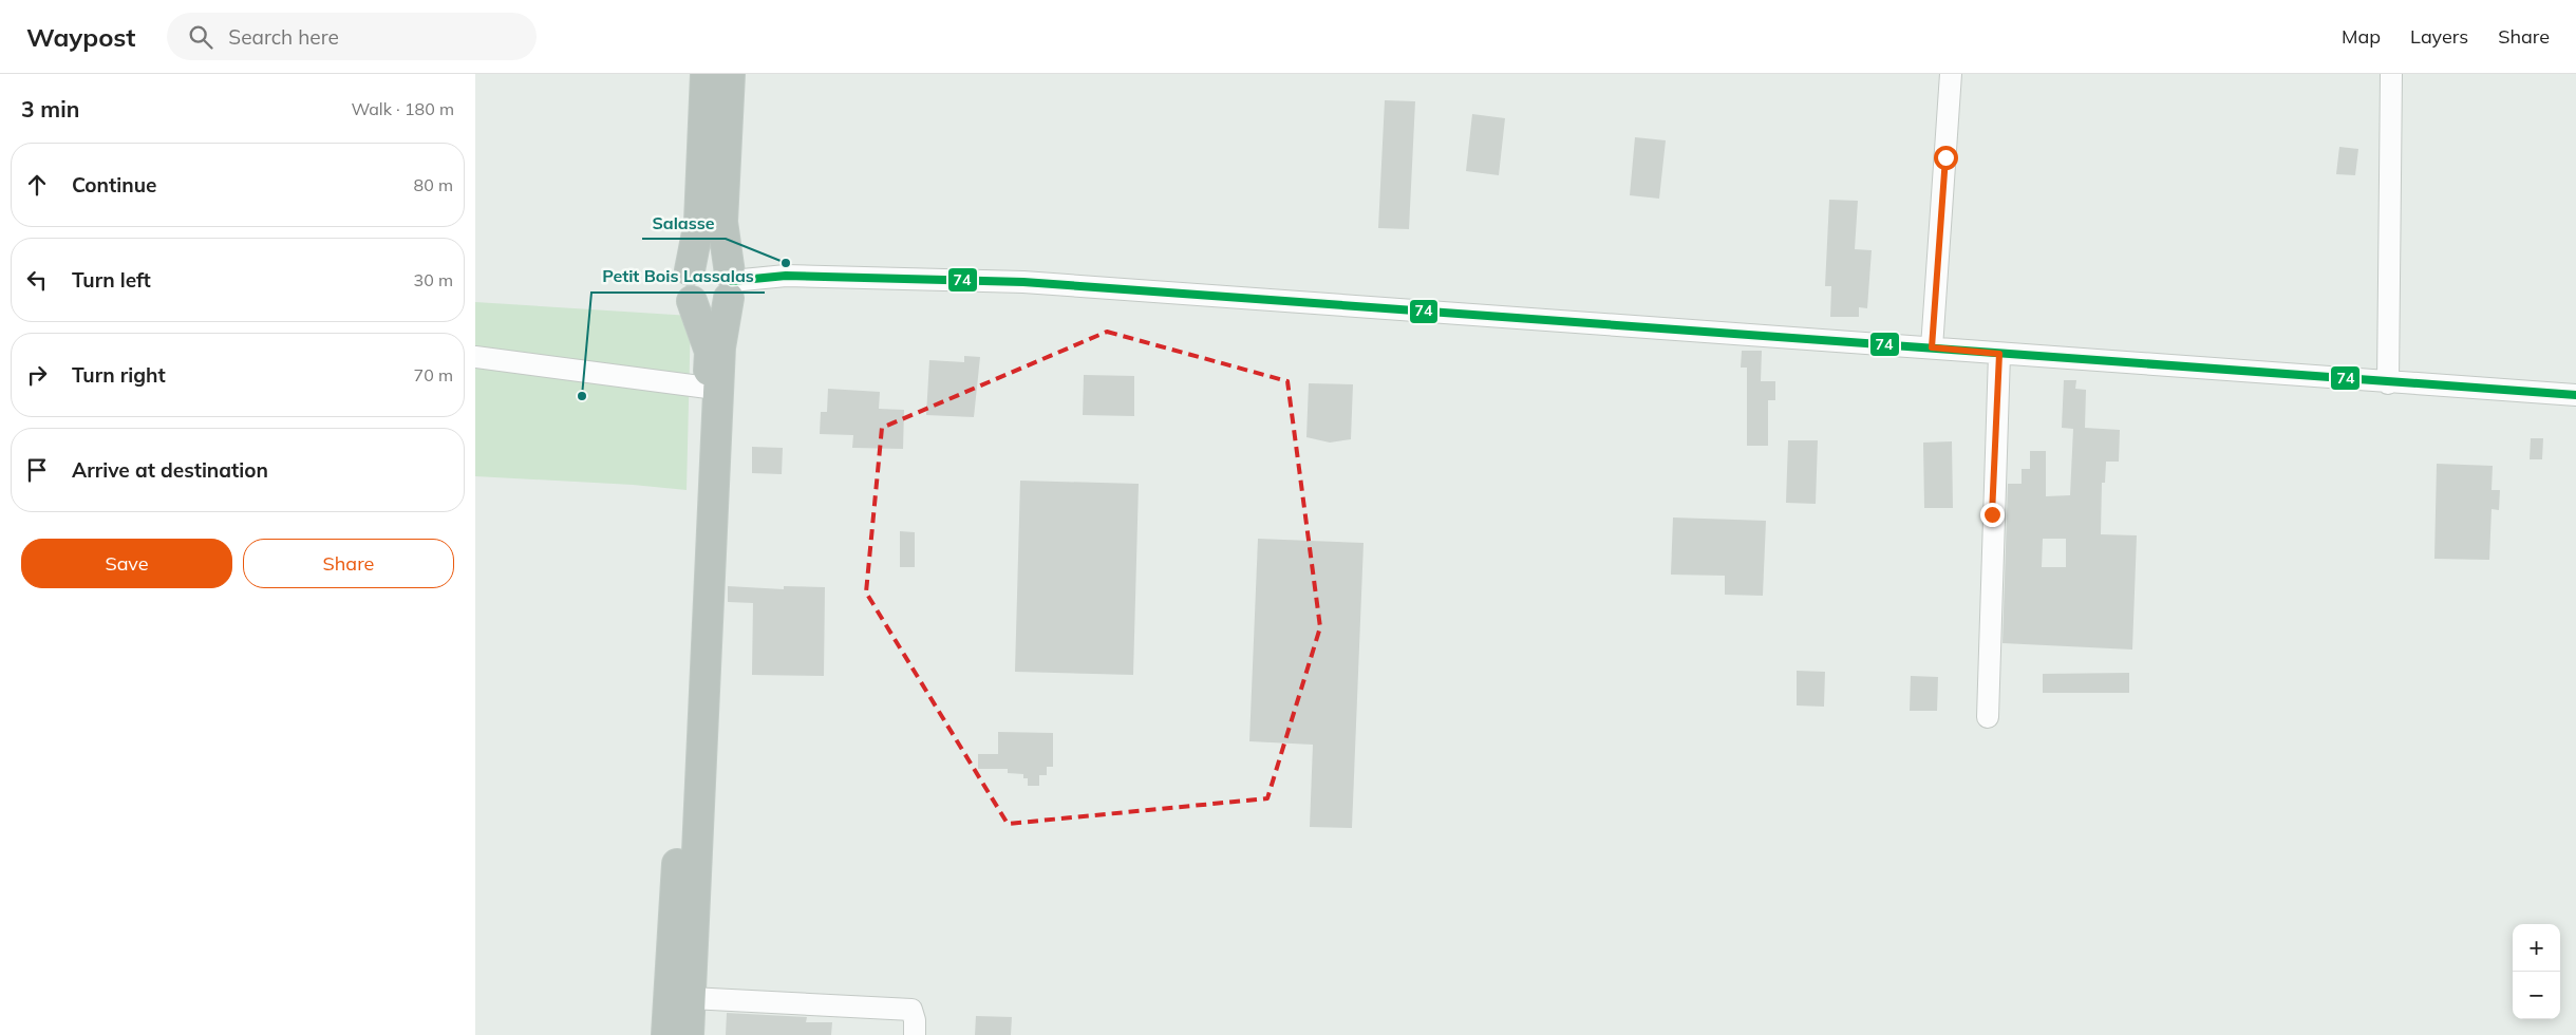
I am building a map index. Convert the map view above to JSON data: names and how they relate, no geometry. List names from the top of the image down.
{
  "places": ["Salasse", "Petit Bois Lassalas"],
  "lines": ["transit line 74"],
  "page": {
    "header": "Waypost",
    "search": "Search here",
    "nav": ["Map", "Layers", "Share"],
    "heading": ["3 min", "Walk · 180 m"],
    "list": [
      ["Continue", "80 m"],
      ["Turn left", "30 m"],
      ["Turn right", "70 m"],
      "Arrive at destination"
    ],
    "buttons": ["Save", "Share"],
    "map_buttons": ["+", "−"]
  }
}
